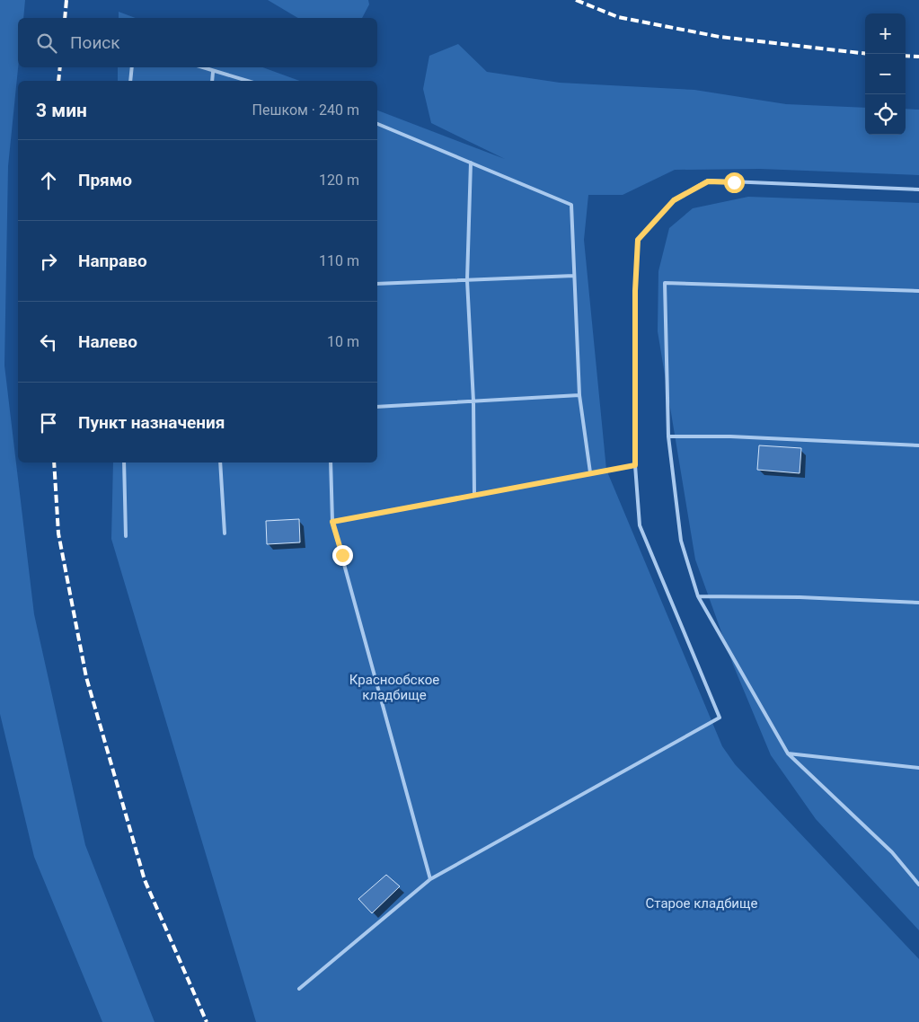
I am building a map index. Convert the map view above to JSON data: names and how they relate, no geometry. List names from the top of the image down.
{
  "parks": ["Краснообское кладбище", "Старое кладбище"],
  "page": {
    "map_buttons": ["+", "−"],
    "search": "Поиск",
    "heading": ["3 мин", "Пешком · 240 m"],
    "list": [
      ["Прямо", "120 m"],
      ["Направо", "110 m"],
      ["Налево", "10 m"],
      "Пункт назначения"
    ]
  }
}
